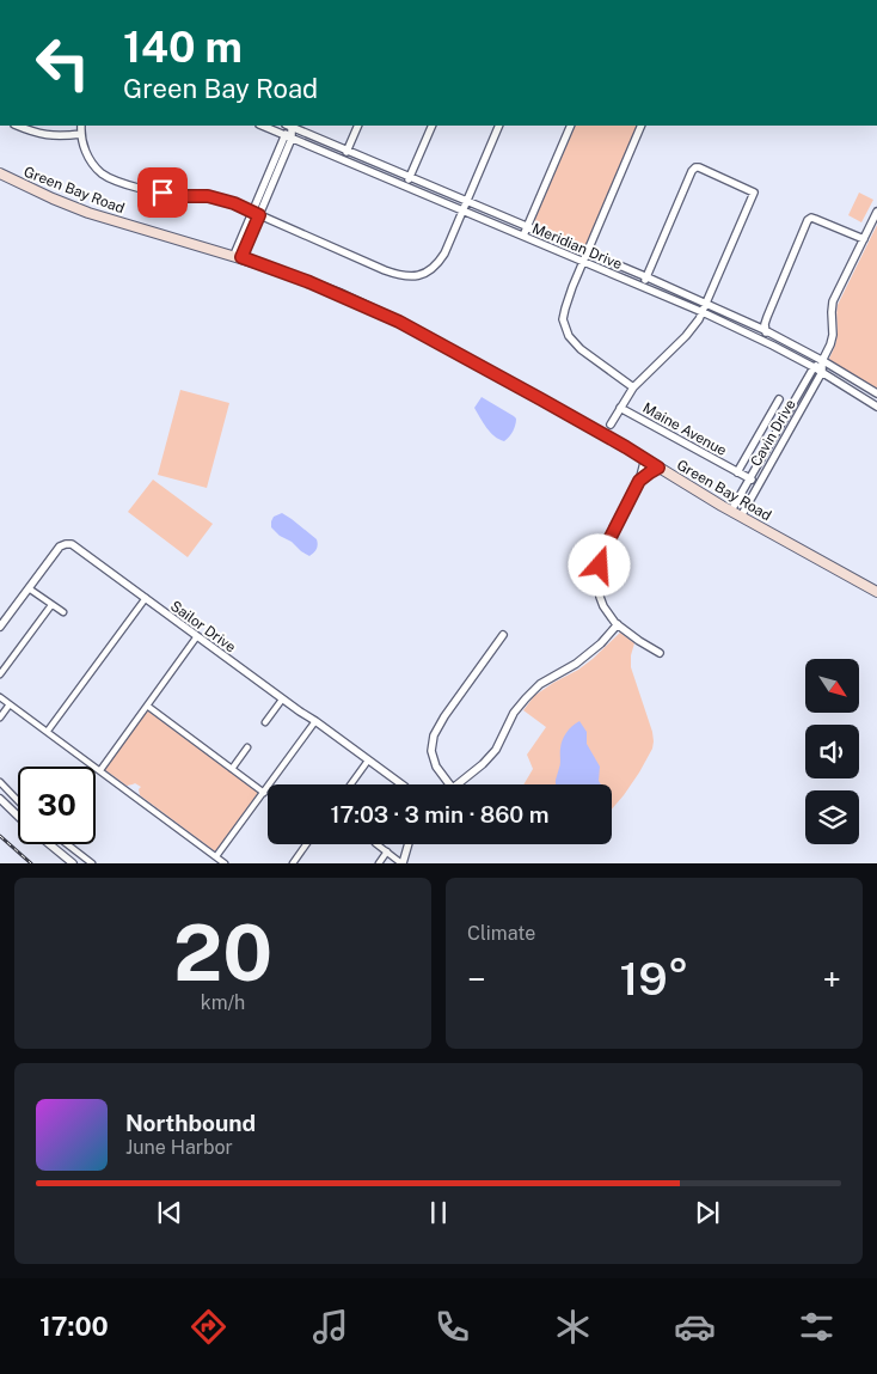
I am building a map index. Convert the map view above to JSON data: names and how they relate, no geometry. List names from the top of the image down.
{
  "streets": {
    "main road": ["Green Bay Road"],
    "street": [
      "Meridian Drive",
      "Maine Avenue",
      "Cavin Drive",
      "Sailor Drive"
    ]
  },
  "crossings": [
    ["Green Bay Road", "Cavin Drive"],
    ["Meridian Drive", "Cavin Drive"],
    ["Maine Avenue", "Cavin Drive"]
  ],
  "north": "bottom right",
  "page": {
    "turn": ["140 m", "Green Bay Road"],
    "limit": "30",
    "trip": "17:03 · 3 min · 860 m",
    "tile": [
      ["20", "km/h"],
      "Climate"
    ],
    "heat": ["−", "19°", "+"],
    "song": ["Northbound", "June Harbor"],
    "tabs": "17:00"
  }
}
